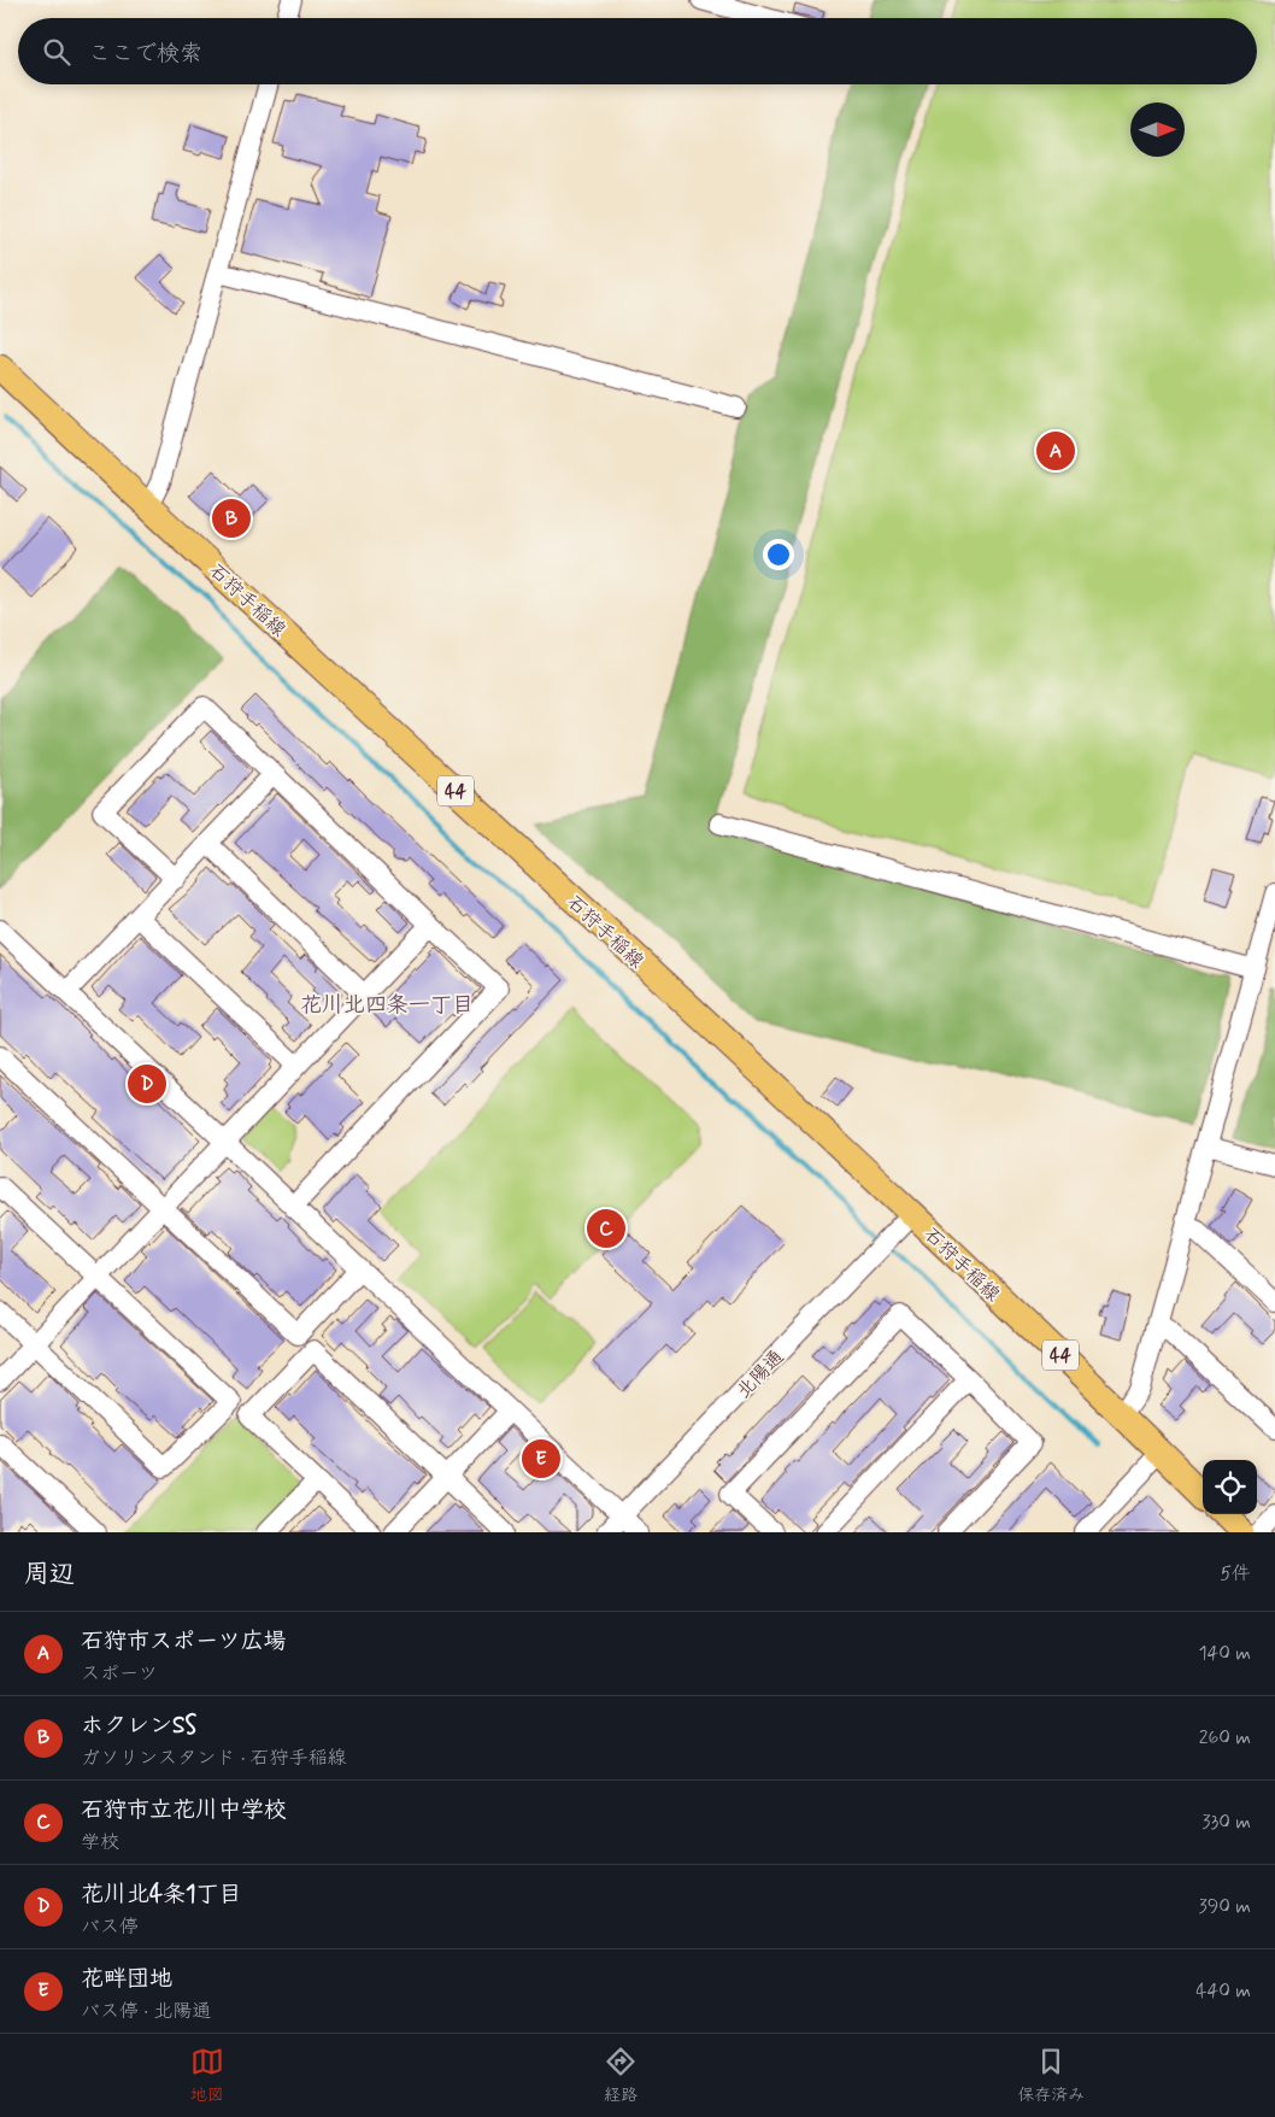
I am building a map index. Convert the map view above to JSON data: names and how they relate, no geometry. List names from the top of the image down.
{
  "streets": {
    "main road": ["石狩手稲線", "44"],
    "street": ["北陽通"]
  },
  "crossings": [
    ["石狩手稲線", "北陽通"]
  ],
  "districts": ["花川北四条一丁目"],
  "north": "right",
  "page": {
    "search": "ここで検索",
    "pins": [
      "A",
      "B",
      "D",
      "C",
      "E"
    ],
    "heading": ["周辺", "5件"],
    "list": [
      {
        "mark": "A",
        "name": "石狩市スポーツ広場",
        "note": "スポーツ",
        "value": "140 m"
      },
      {
        "mark": "B",
        "name": "ホクレンSS",
        "note": "ガソリンスタンド · 石狩手稲線",
        "value": "260 m"
      },
      {
        "mark": "C",
        "name": "石狩市立花川中学校",
        "note": "学校",
        "value": "330 m"
      },
      {
        "mark": "D",
        "name": "花川北4条1丁目",
        "note": "バス停",
        "value": "390 m"
      },
      {
        "mark": "E",
        "name": "花畔団地",
        "note": "バス停 · 北陽通",
        "value": "440 m"
      }
    ],
    "nav": ["地図", "経路", "保存済み"]
  }
}
